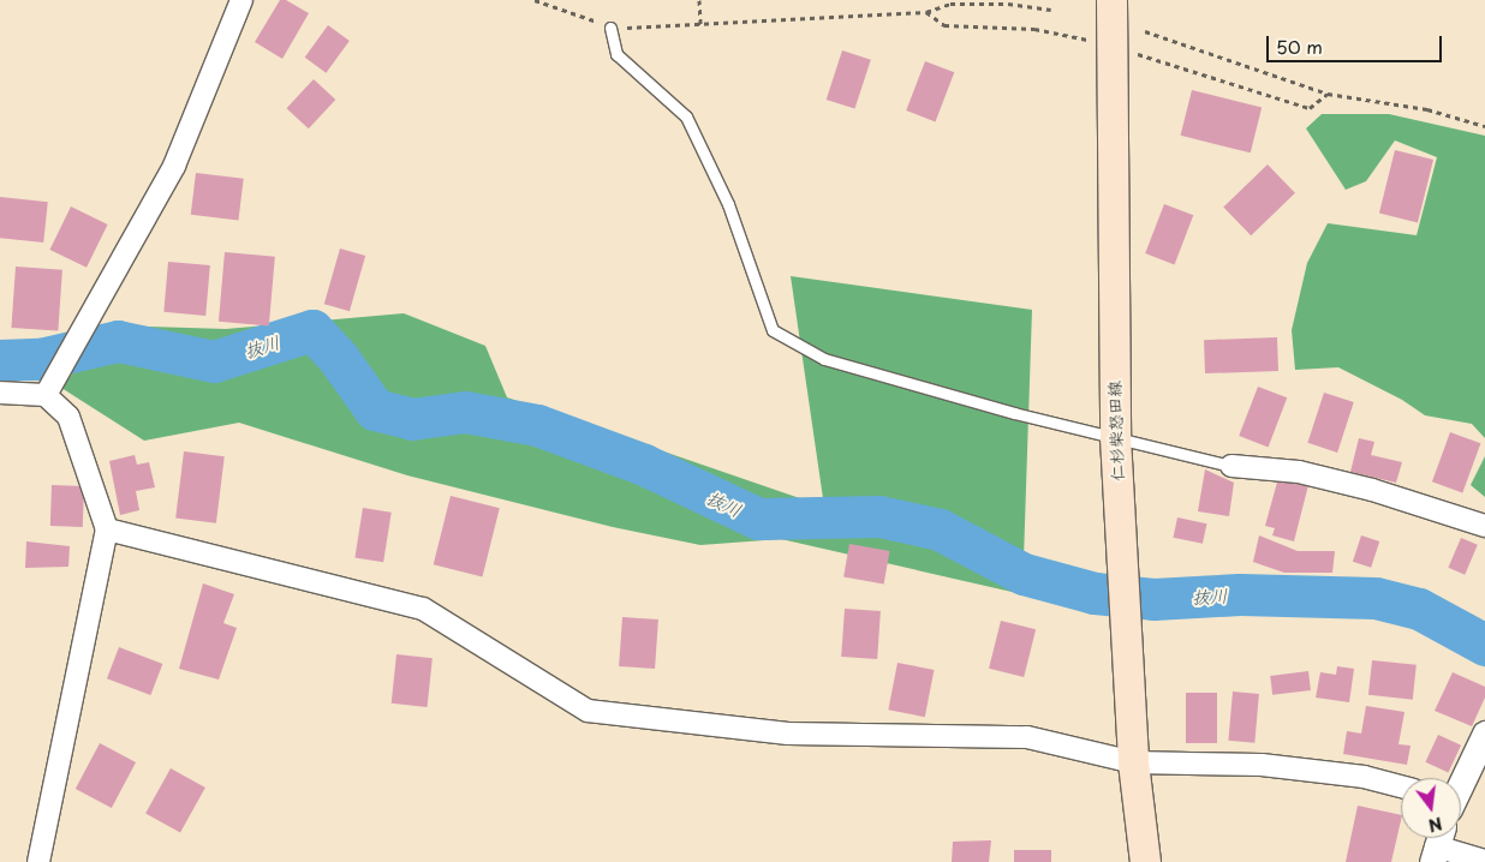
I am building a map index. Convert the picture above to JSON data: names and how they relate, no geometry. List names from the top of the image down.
{
  "streets": {
    "main road": ["仁杉柴怒田線"]
  },
  "water": ["抜川"],
  "scale_bar": "50 m",
  "north": "bottom"
}
